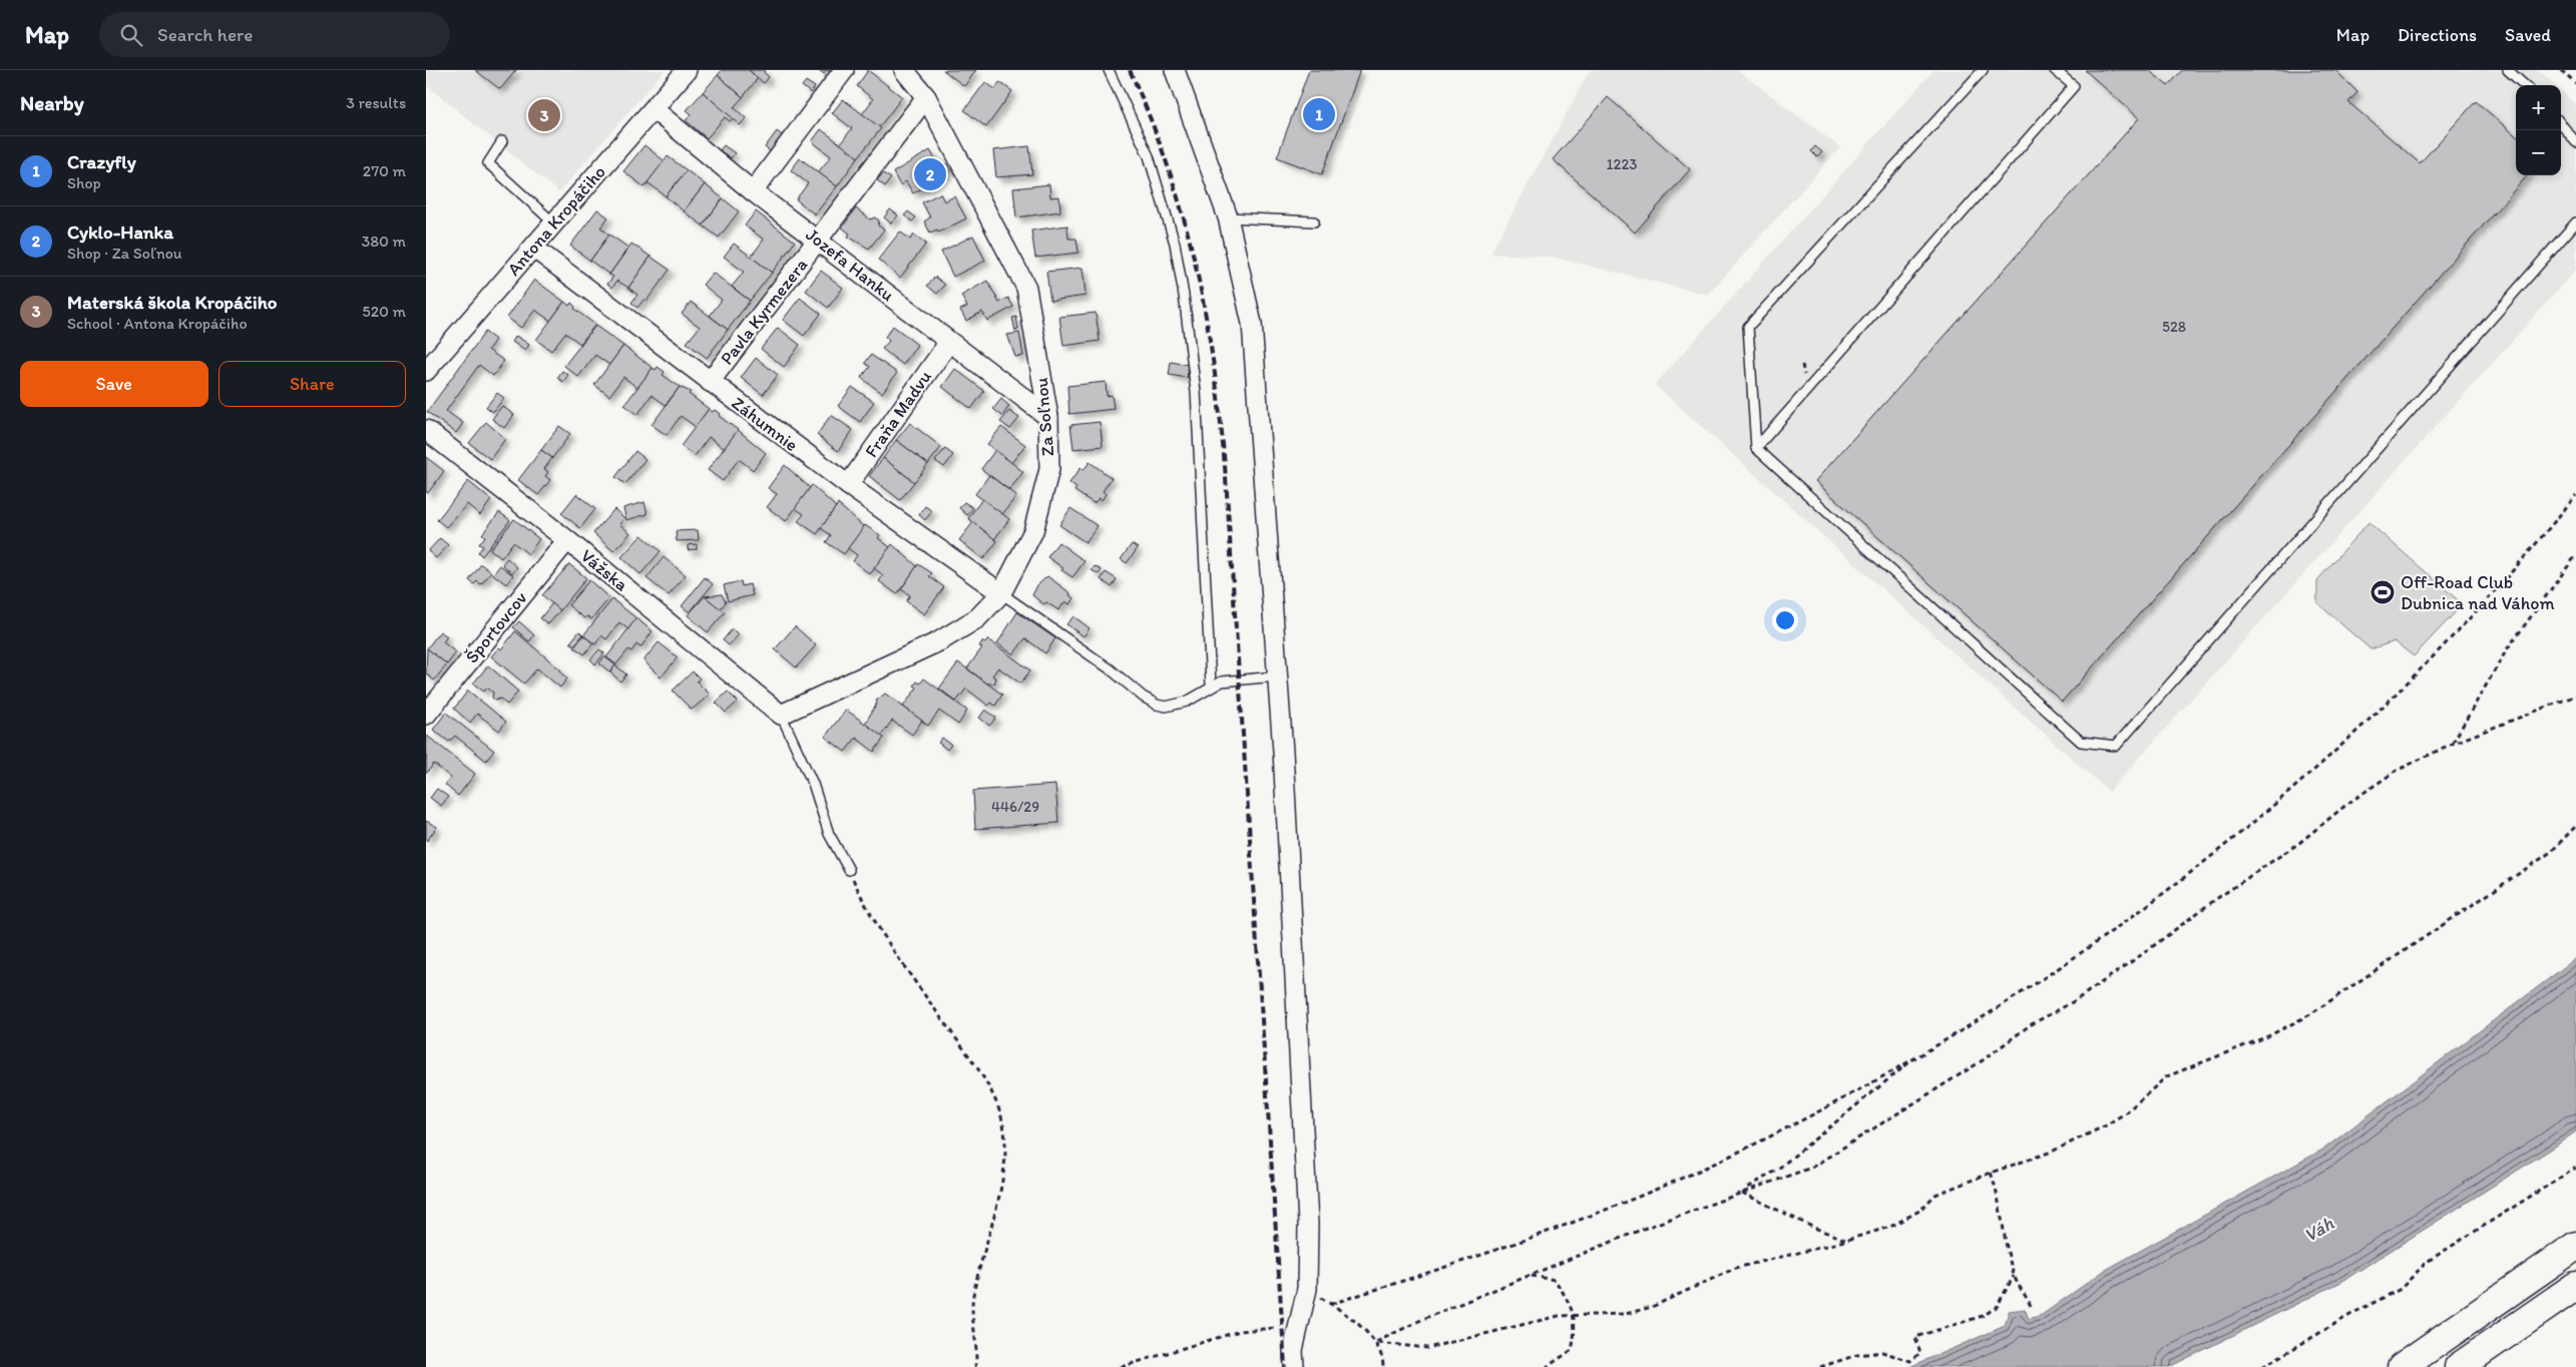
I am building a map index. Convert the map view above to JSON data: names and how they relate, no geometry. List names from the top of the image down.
{
  "streets": {
    "street": [
      "Antona Kropáčiho",
      "Jozefa Hanku",
      "Pavla Kyrmezera",
      "Fraňa Madvu",
      "Za Soľnou",
      "Záhumnie",
      "Vážska",
      "Športovcov"
    ]
  },
  "crossings": [
    ["Antona Kropáčiho", "Jozefa Hanku"],
    ["Antona Kropáčiho", "Záhumnie"],
    ["Jozefa Hanku", "Pavla Kyrmezera"],
    ["Jozefa Hanku", "Fraňa Madvu"],
    ["Jozefa Hanku", "Za Soľnou"],
    ["Pavla Kyrmezera", "Za Soľnou"],
    ["Pavla Kyrmezera", "Záhumnie"],
    ["Fraňa Madvu", "Záhumnie"],
    ["Za Soľnou", "Záhumnie"],
    ["Za Soľnou", "Vážska"],
    ["Vážska", "Športovcov"]
  ],
  "water": ["Váh"],
  "places": {
    "sports": ["Off-Road Club Dubnica nad Váhom"]
  },
  "house_numbers": ["1223", "528", "446/29"],
  "page": {
    "header": "Map",
    "search": "Search here",
    "nav": ["Map", "Directions", "Saved"],
    "heading": ["Nearby", "3 results"],
    "map_buttons": ["+", "−"],
    "pins": ["1", "3", "2"],
    "list": [
      {
        "mark": "1",
        "name": "Crazyfly",
        "note": "Shop",
        "value": "270 m"
      },
      {
        "mark": "2",
        "name": "Cyklo-Hanka",
        "note": "Shop · Za Soľnou",
        "value": "380 m"
      },
      {
        "mark": "3",
        "name": "Materská škola Kropáčiho",
        "note": "School · Antona Kropáčiho",
        "value": "520 m"
      }
    ],
    "buttons": ["Save", "Share"]
  }
}
